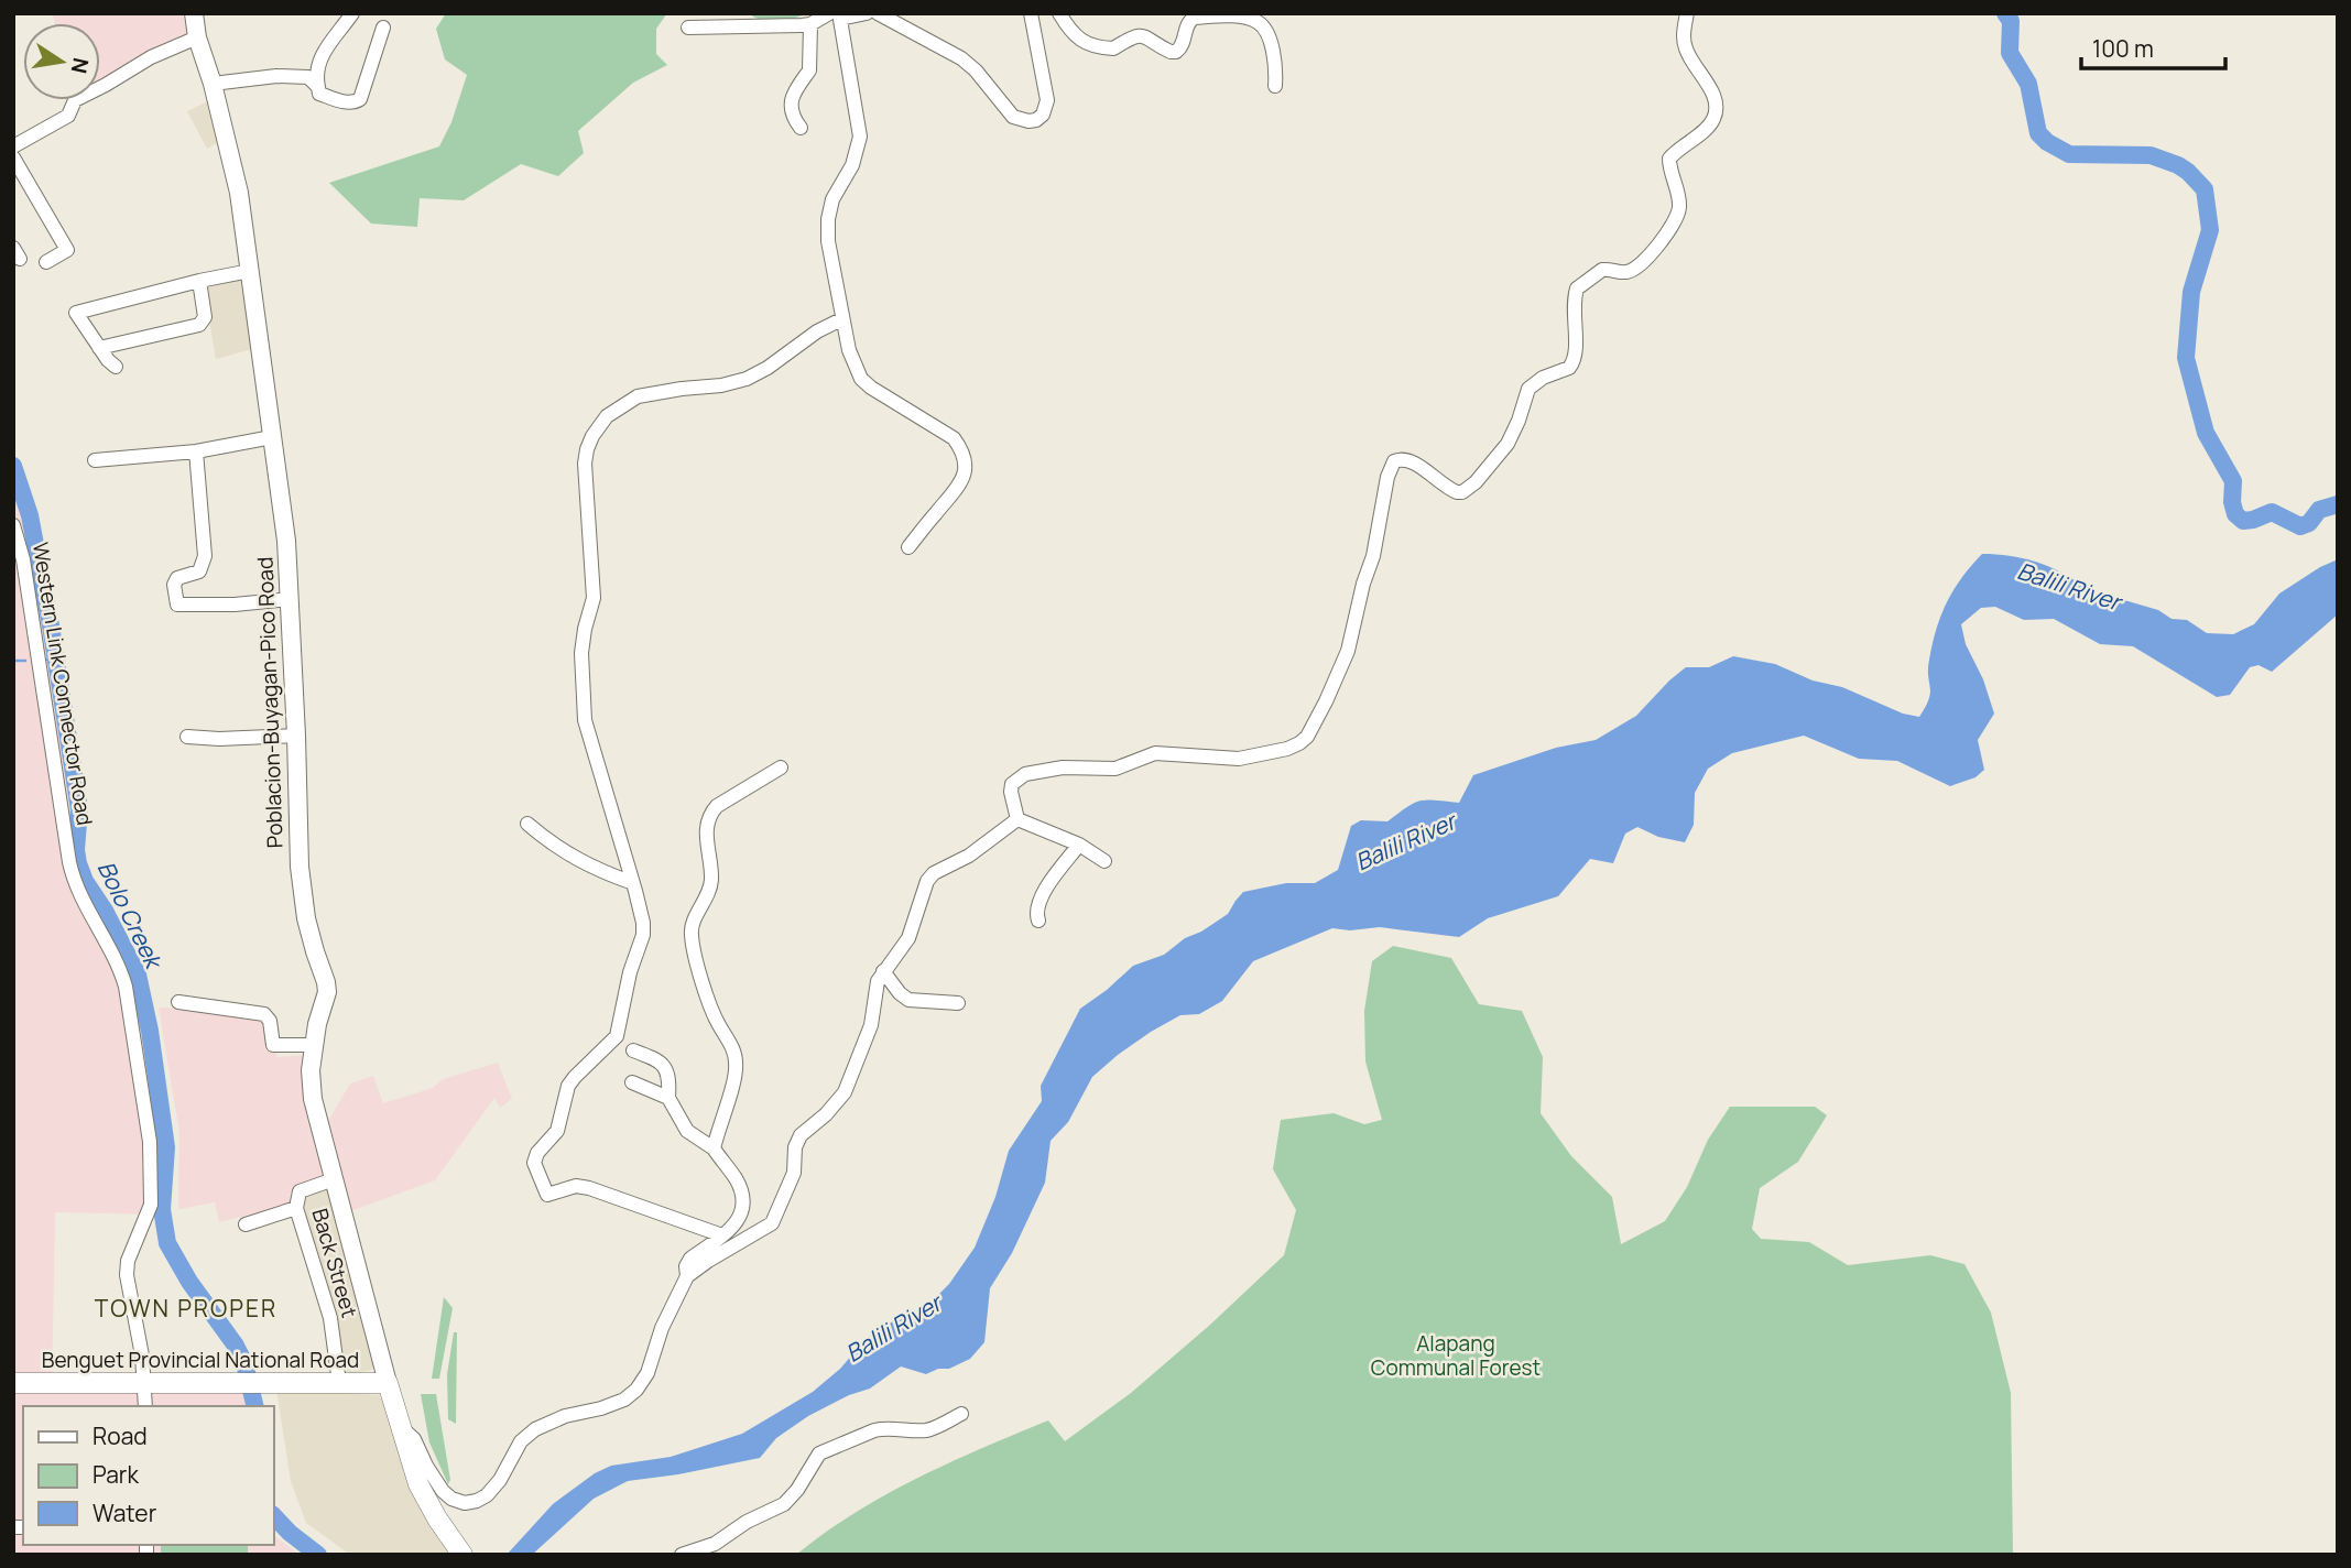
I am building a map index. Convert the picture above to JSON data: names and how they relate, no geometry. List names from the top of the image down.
{
  "streets": {
    "highway": ["Benguet Provincial National Road"],
    "main road": ["Poblacion-Buyagan-Pico Road"],
    "street": ["Western Link Connector Road", "Back Street"]
  },
  "crossings": [
    ["Western Link Connector Road", "Benguet Provincial National Road"],
    ["Poblacion-Buyagan-Pico Road", "Back Street"],
    ["Poblacion-Buyagan-Pico Road", "Benguet Provincial National Road"],
    ["Back Street", "Benguet Provincial National Road"]
  ],
  "districts": ["TOWN PROPER"],
  "water": ["Balili River", "Bolo Creek"],
  "parks": ["Alapang Communal Forest"],
  "legend": ["Road", "Park", "Water"],
  "scale_bar": "100 m",
  "north": "right"
}
